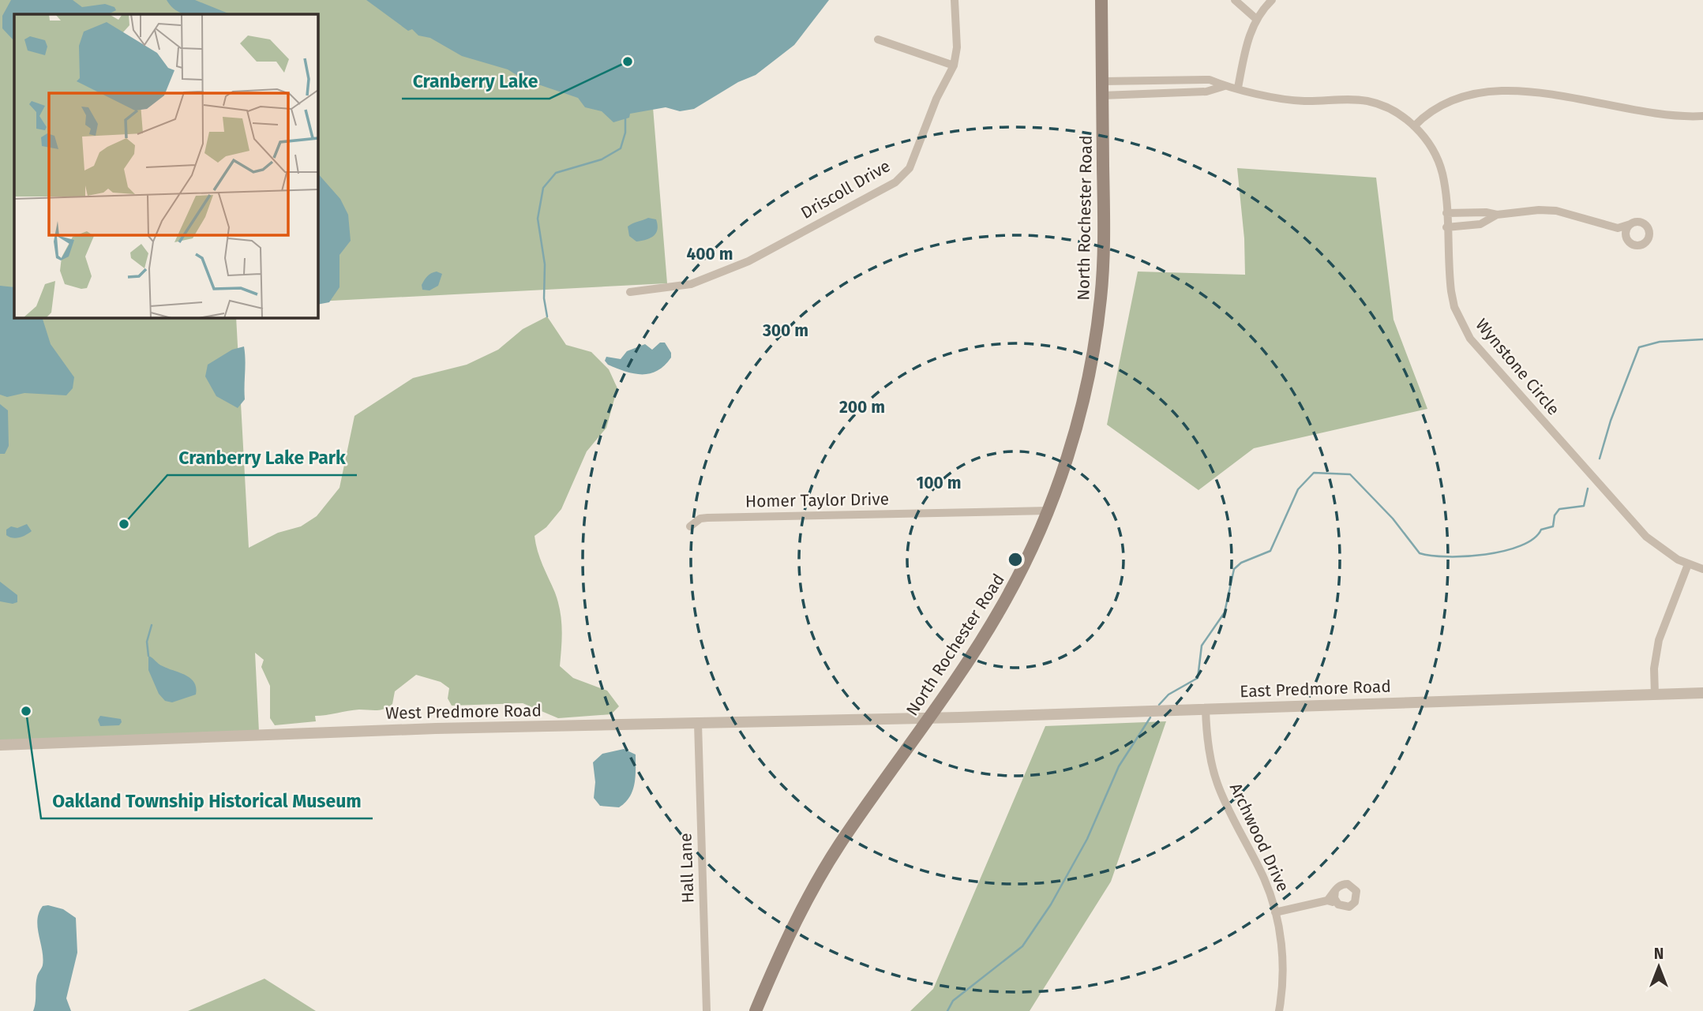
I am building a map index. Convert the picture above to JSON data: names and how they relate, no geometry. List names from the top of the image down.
{
  "streets": {
    "main road": ["North Rochester Road"],
    "street": [
      "Driscoll Drive",
      "Wynstone Circle",
      "Homer Taylor Drive",
      "East Predmore Road",
      "West Predmore Road",
      "Archwood Drive",
      "Hall Lane"
    ]
  },
  "crossings": [
    ["North Rochester Road", "Wynstone Circle"],
    ["North Rochester Road", "Homer Taylor Drive"],
    ["North Rochester Road", "East Predmore Road"],
    ["North Rochester Road", "West Predmore Road"],
    ["East Predmore Road", "West Predmore Road"],
    ["East Predmore Road", "Archwood Drive"],
    ["West Predmore Road", "Hall Lane"]
  ],
  "places": ["Cranberry Lake", "Cranberry Lake Park", "Oakland Township Historical Museum"],
  "north": "top",
  "rings": [
    "400 m",
    "300 m",
    "200 m",
    "100 m"
  ]
}
